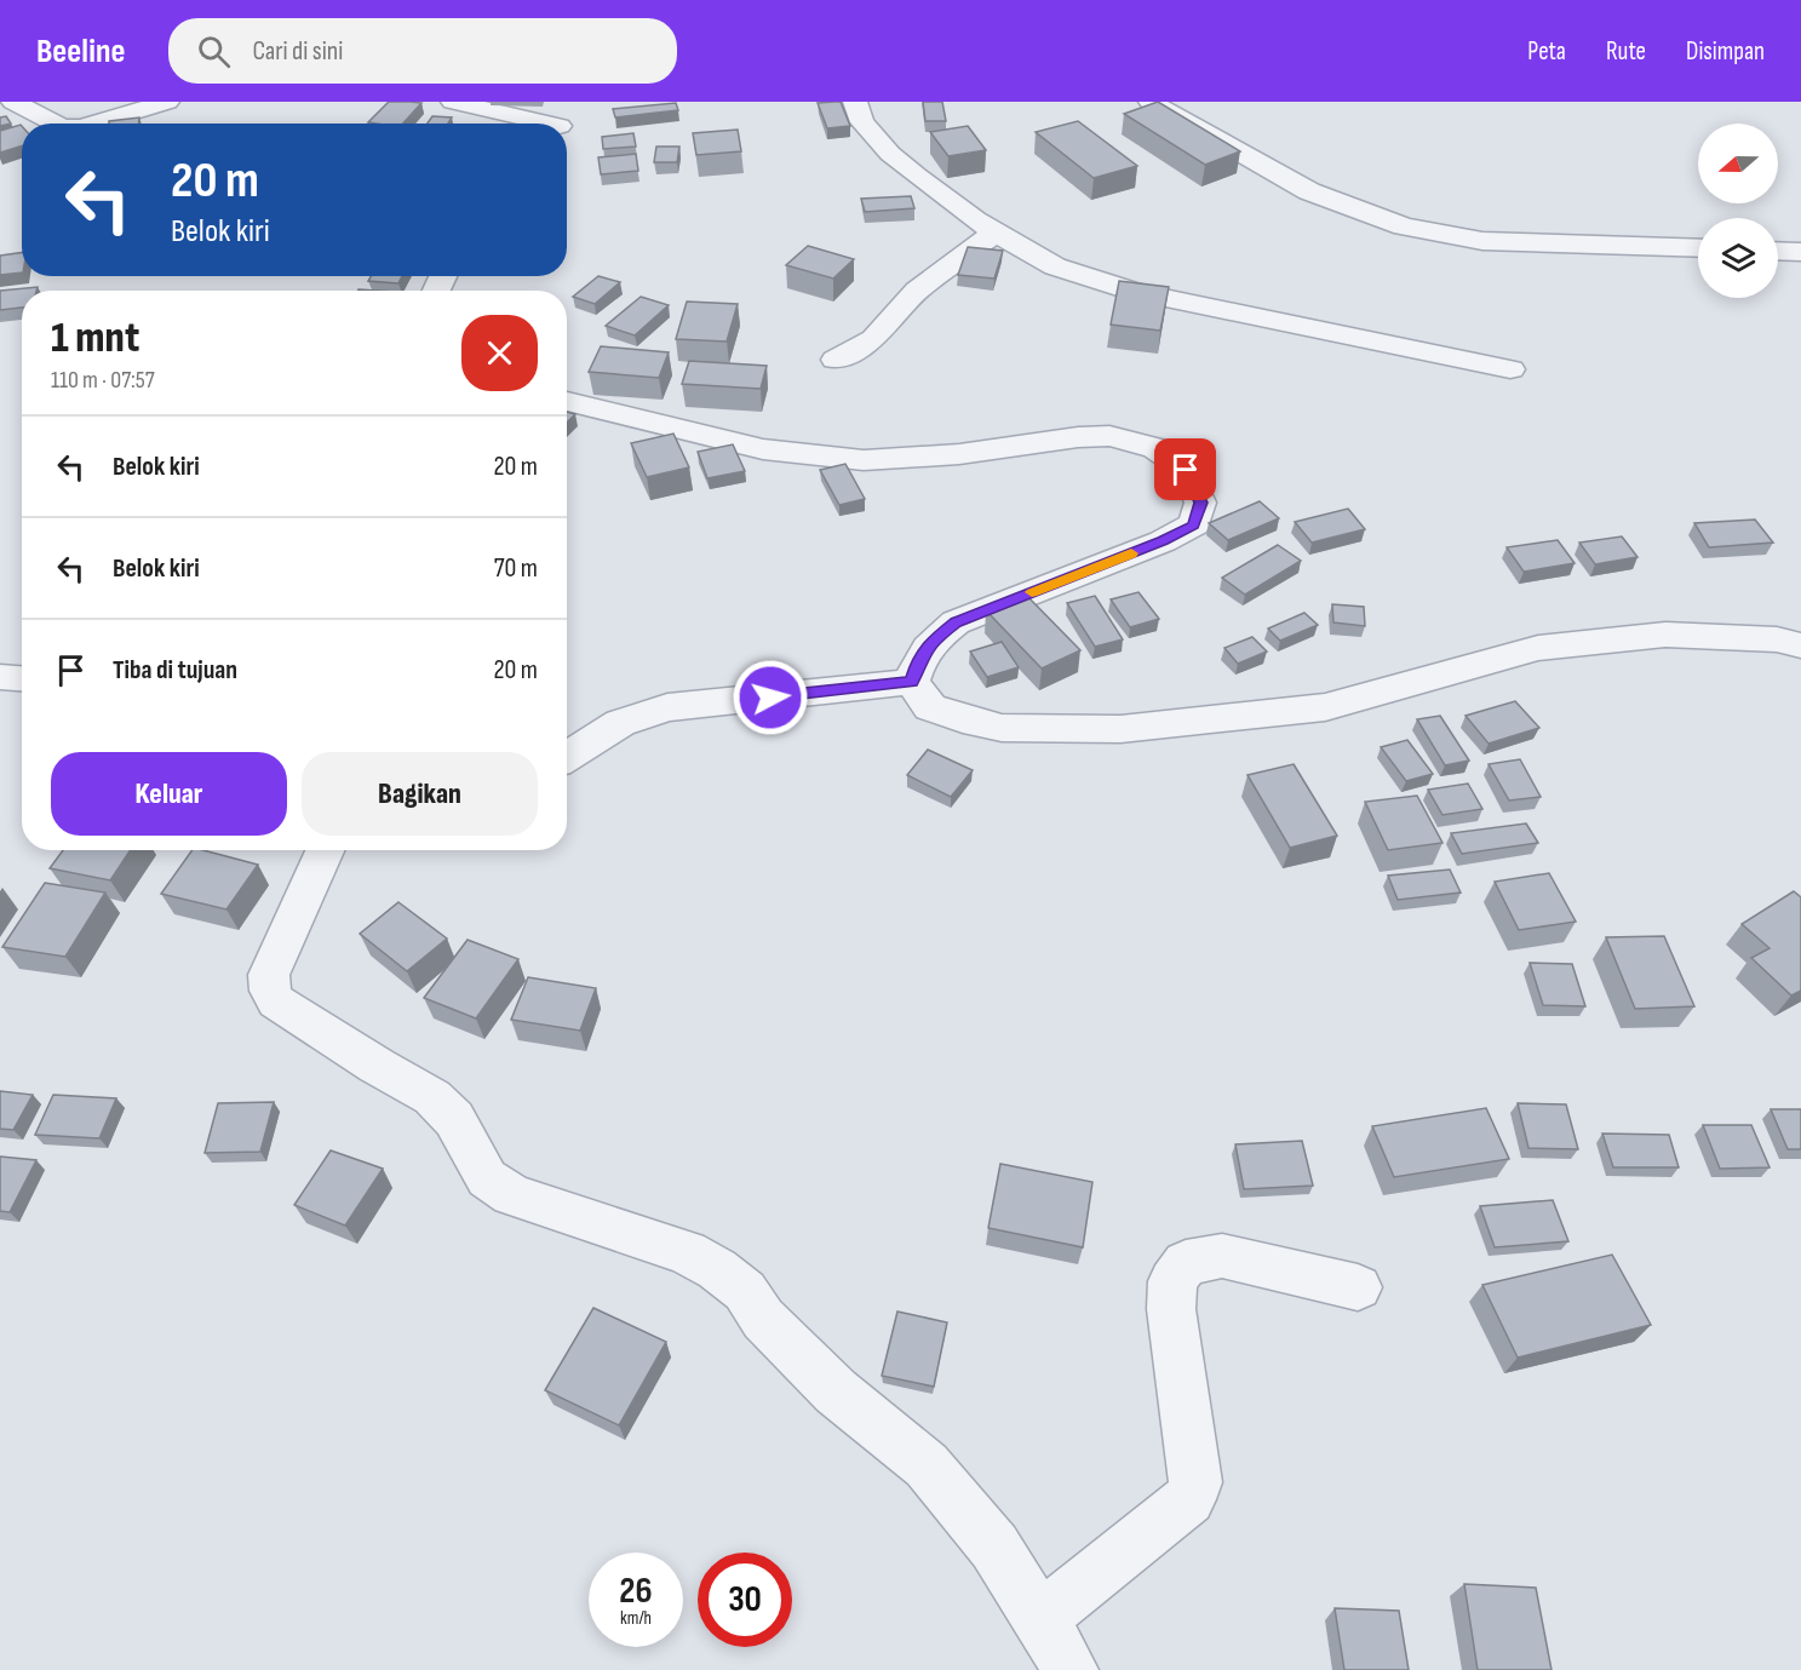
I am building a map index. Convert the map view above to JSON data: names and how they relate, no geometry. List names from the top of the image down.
{
  "north": "left",
  "page": {
    "header": "Beeline",
    "search": "Cari di sini",
    "nav": ["Peta", "Rute", "Disimpan"],
    "turn": ["20 m", "Belok kiri"],
    "heading": ["1 mnt", "110 m · 07:57"],
    "list": [
      {
        "name": "Belok kiri",
        "value": "20 m"
      },
      {
        "name": "Belok kiri",
        "value": "70 m"
      },
      {
        "name": "Tiba di tujuan",
        "value": "20 m"
      }
    ],
    "buttons": ["Keluar", "Bagikan"],
    "speed": "26 km/h",
    "limit": "30"
  }
}
